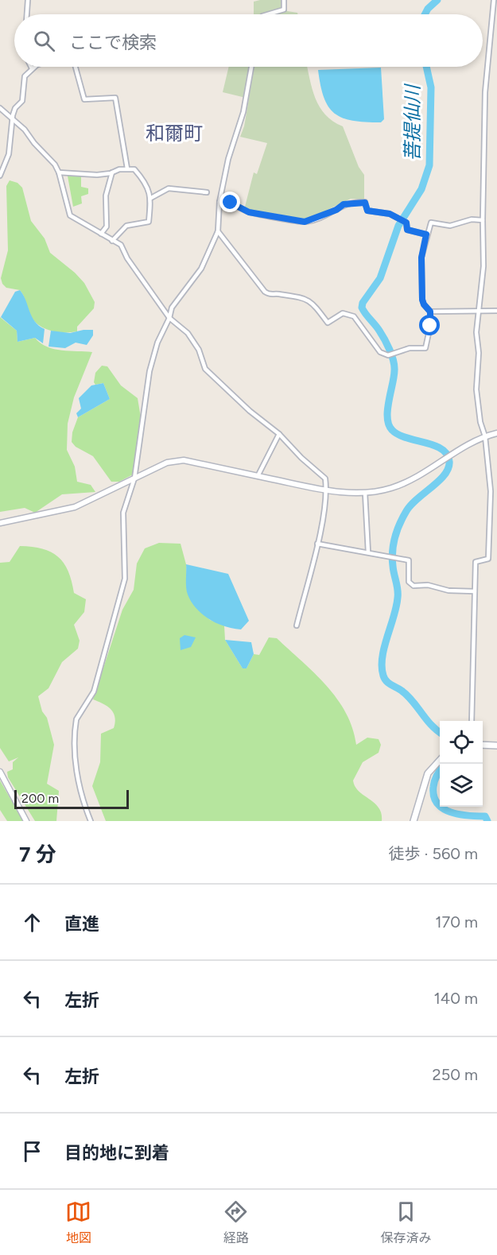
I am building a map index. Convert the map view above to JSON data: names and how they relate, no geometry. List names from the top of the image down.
{
  "districts": ["和爾町"],
  "water": ["菩提仙川"],
  "scale_bar": "200 m",
  "page": {
    "search": "ここで検索",
    "scale": "200 m",
    "heading": ["7 分", "徒歩 · 560 m"],
    "list": [
      ["直進", "170 m"],
      ["左折", "140 m"],
      ["左折", "250 m"],
      "目的地に到着"
    ],
    "nav": ["地図", "経路", "保存済み"]
  }
}
